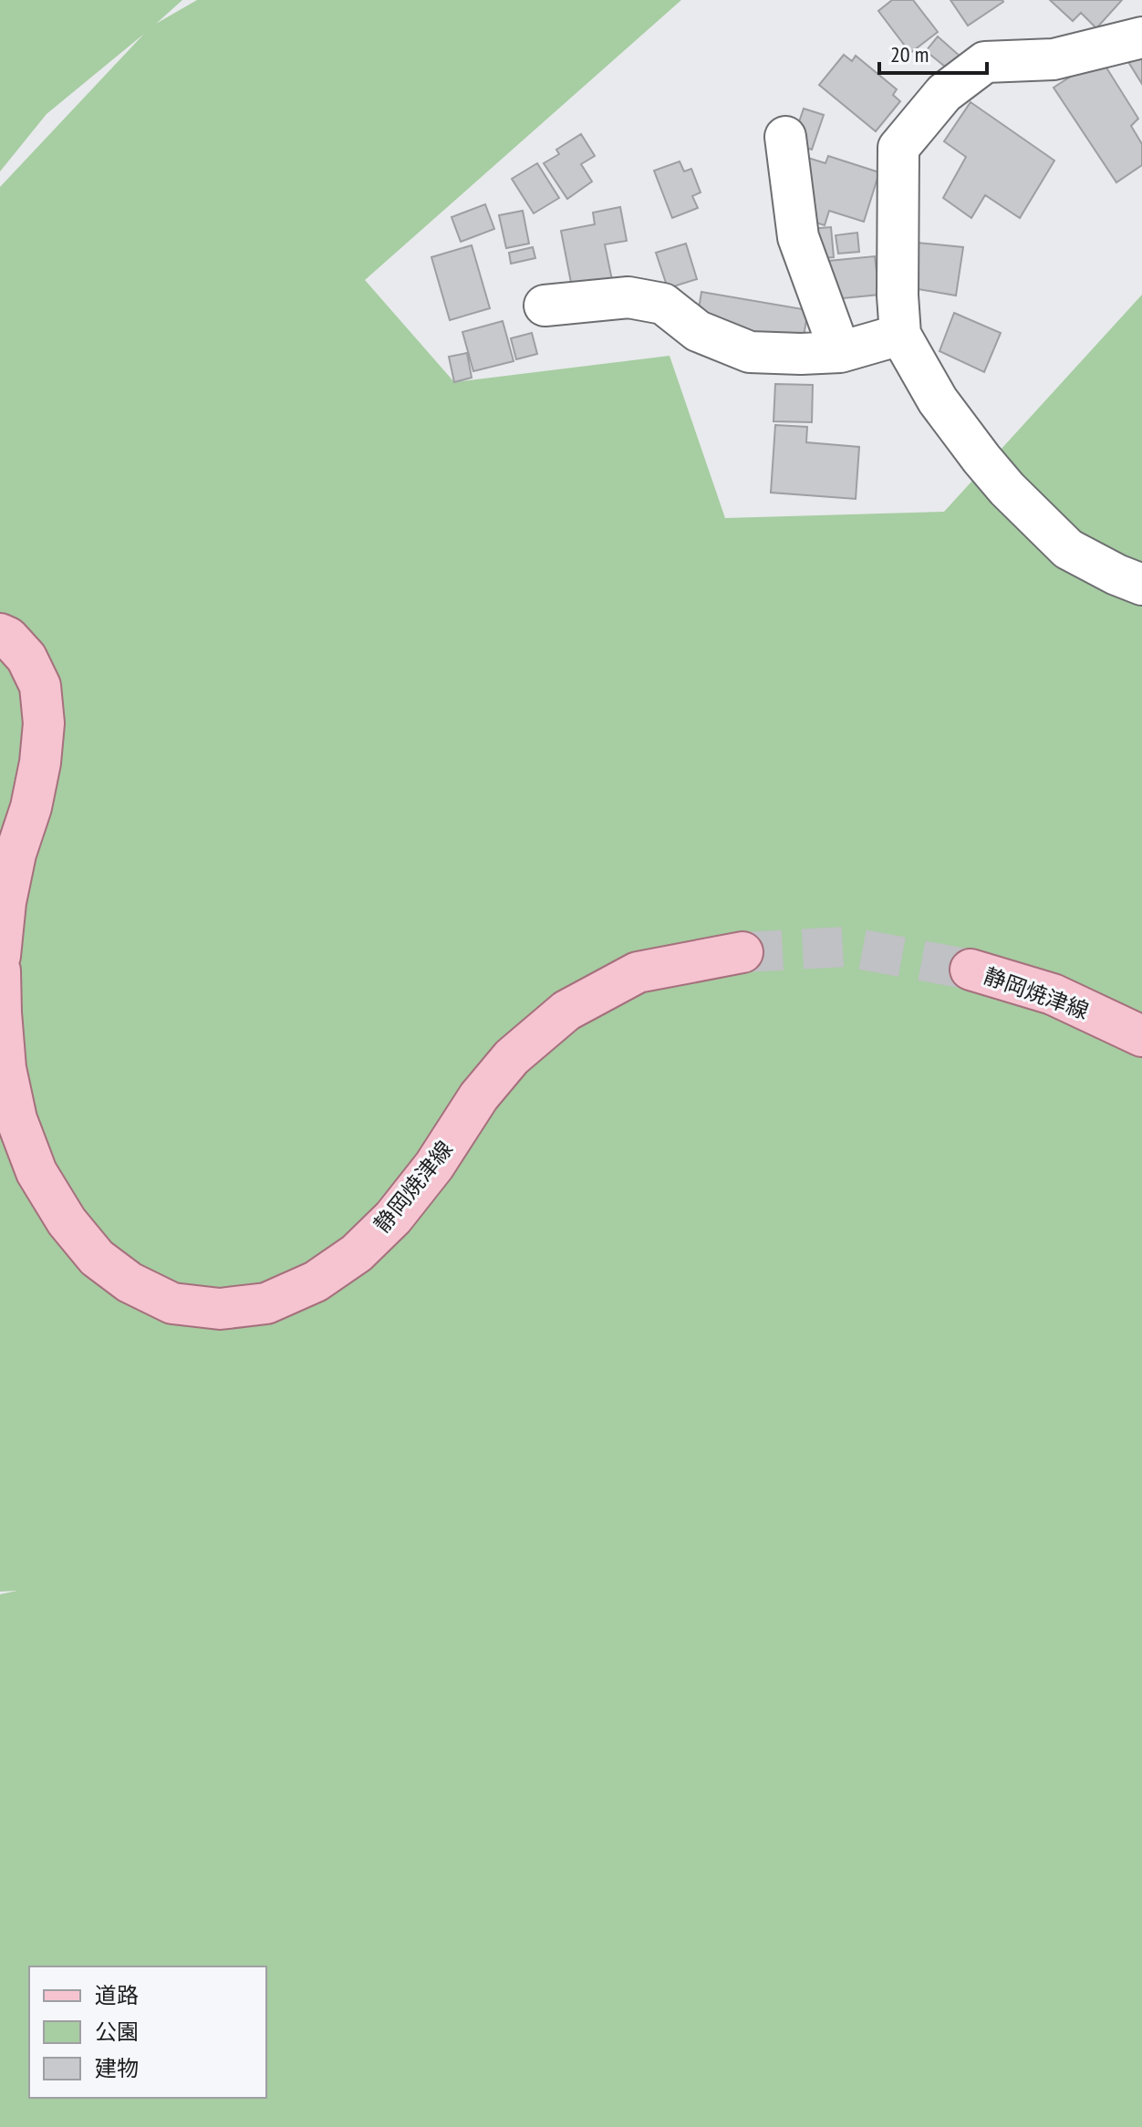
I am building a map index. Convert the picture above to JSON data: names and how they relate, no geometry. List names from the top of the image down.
{
  "streets": {
    "main road": ["静岡焼津線"]
  },
  "legend": ["道路", "公園", "建物"],
  "scale_bar": "20 m"
}
